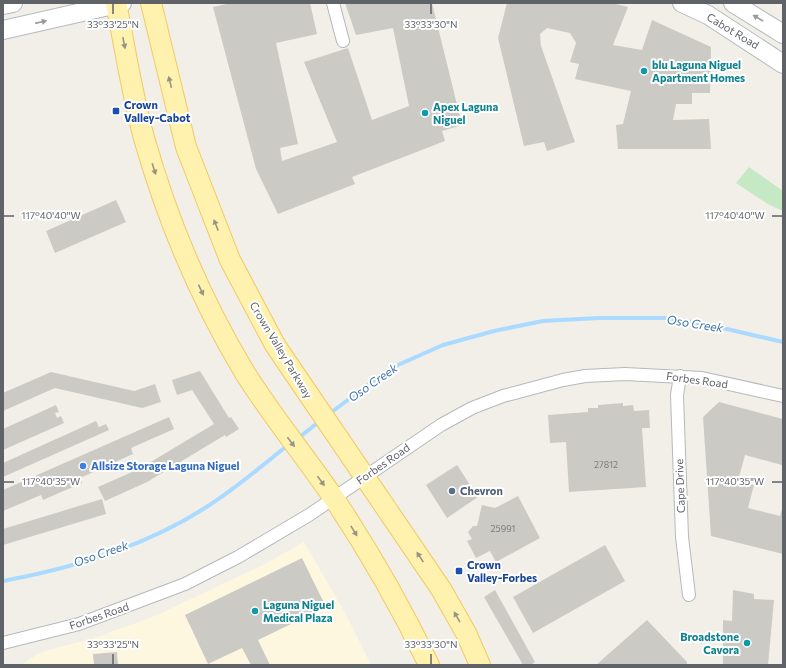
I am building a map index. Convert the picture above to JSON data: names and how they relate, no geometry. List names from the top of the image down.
{
  "streets": {
    "main road": ["Cabot Road", "Crown Valley Parkway"],
    "street": ["Forbes Road", "Cape Drive"]
  },
  "crossings": [
    ["Crown Valley Parkway", "Forbes Road"],
    ["Forbes Road", "Cape Drive"]
  ],
  "water": ["Oso Creek"],
  "places": {
    "other": [
      "blu Laguna Niguel Apartment Homes",
      "Apex Laguna Niguel",
      "Allsize Storage Laguna Niguel",
      "Chevron",
      "Laguna Niguel Medical Plaza",
      "Broadstone Cavora"
    ],
    "transit": ["Crown Valley-Cabot", "Crown Valley-Forbes"]
  },
  "house_numbers": ["27812", "25991"],
  "coordinates": [
    "33°33'25\"N",
    "33°33'30\"N",
    "117°40'40\"W",
    "117°40'35\"W"
  ]
}
